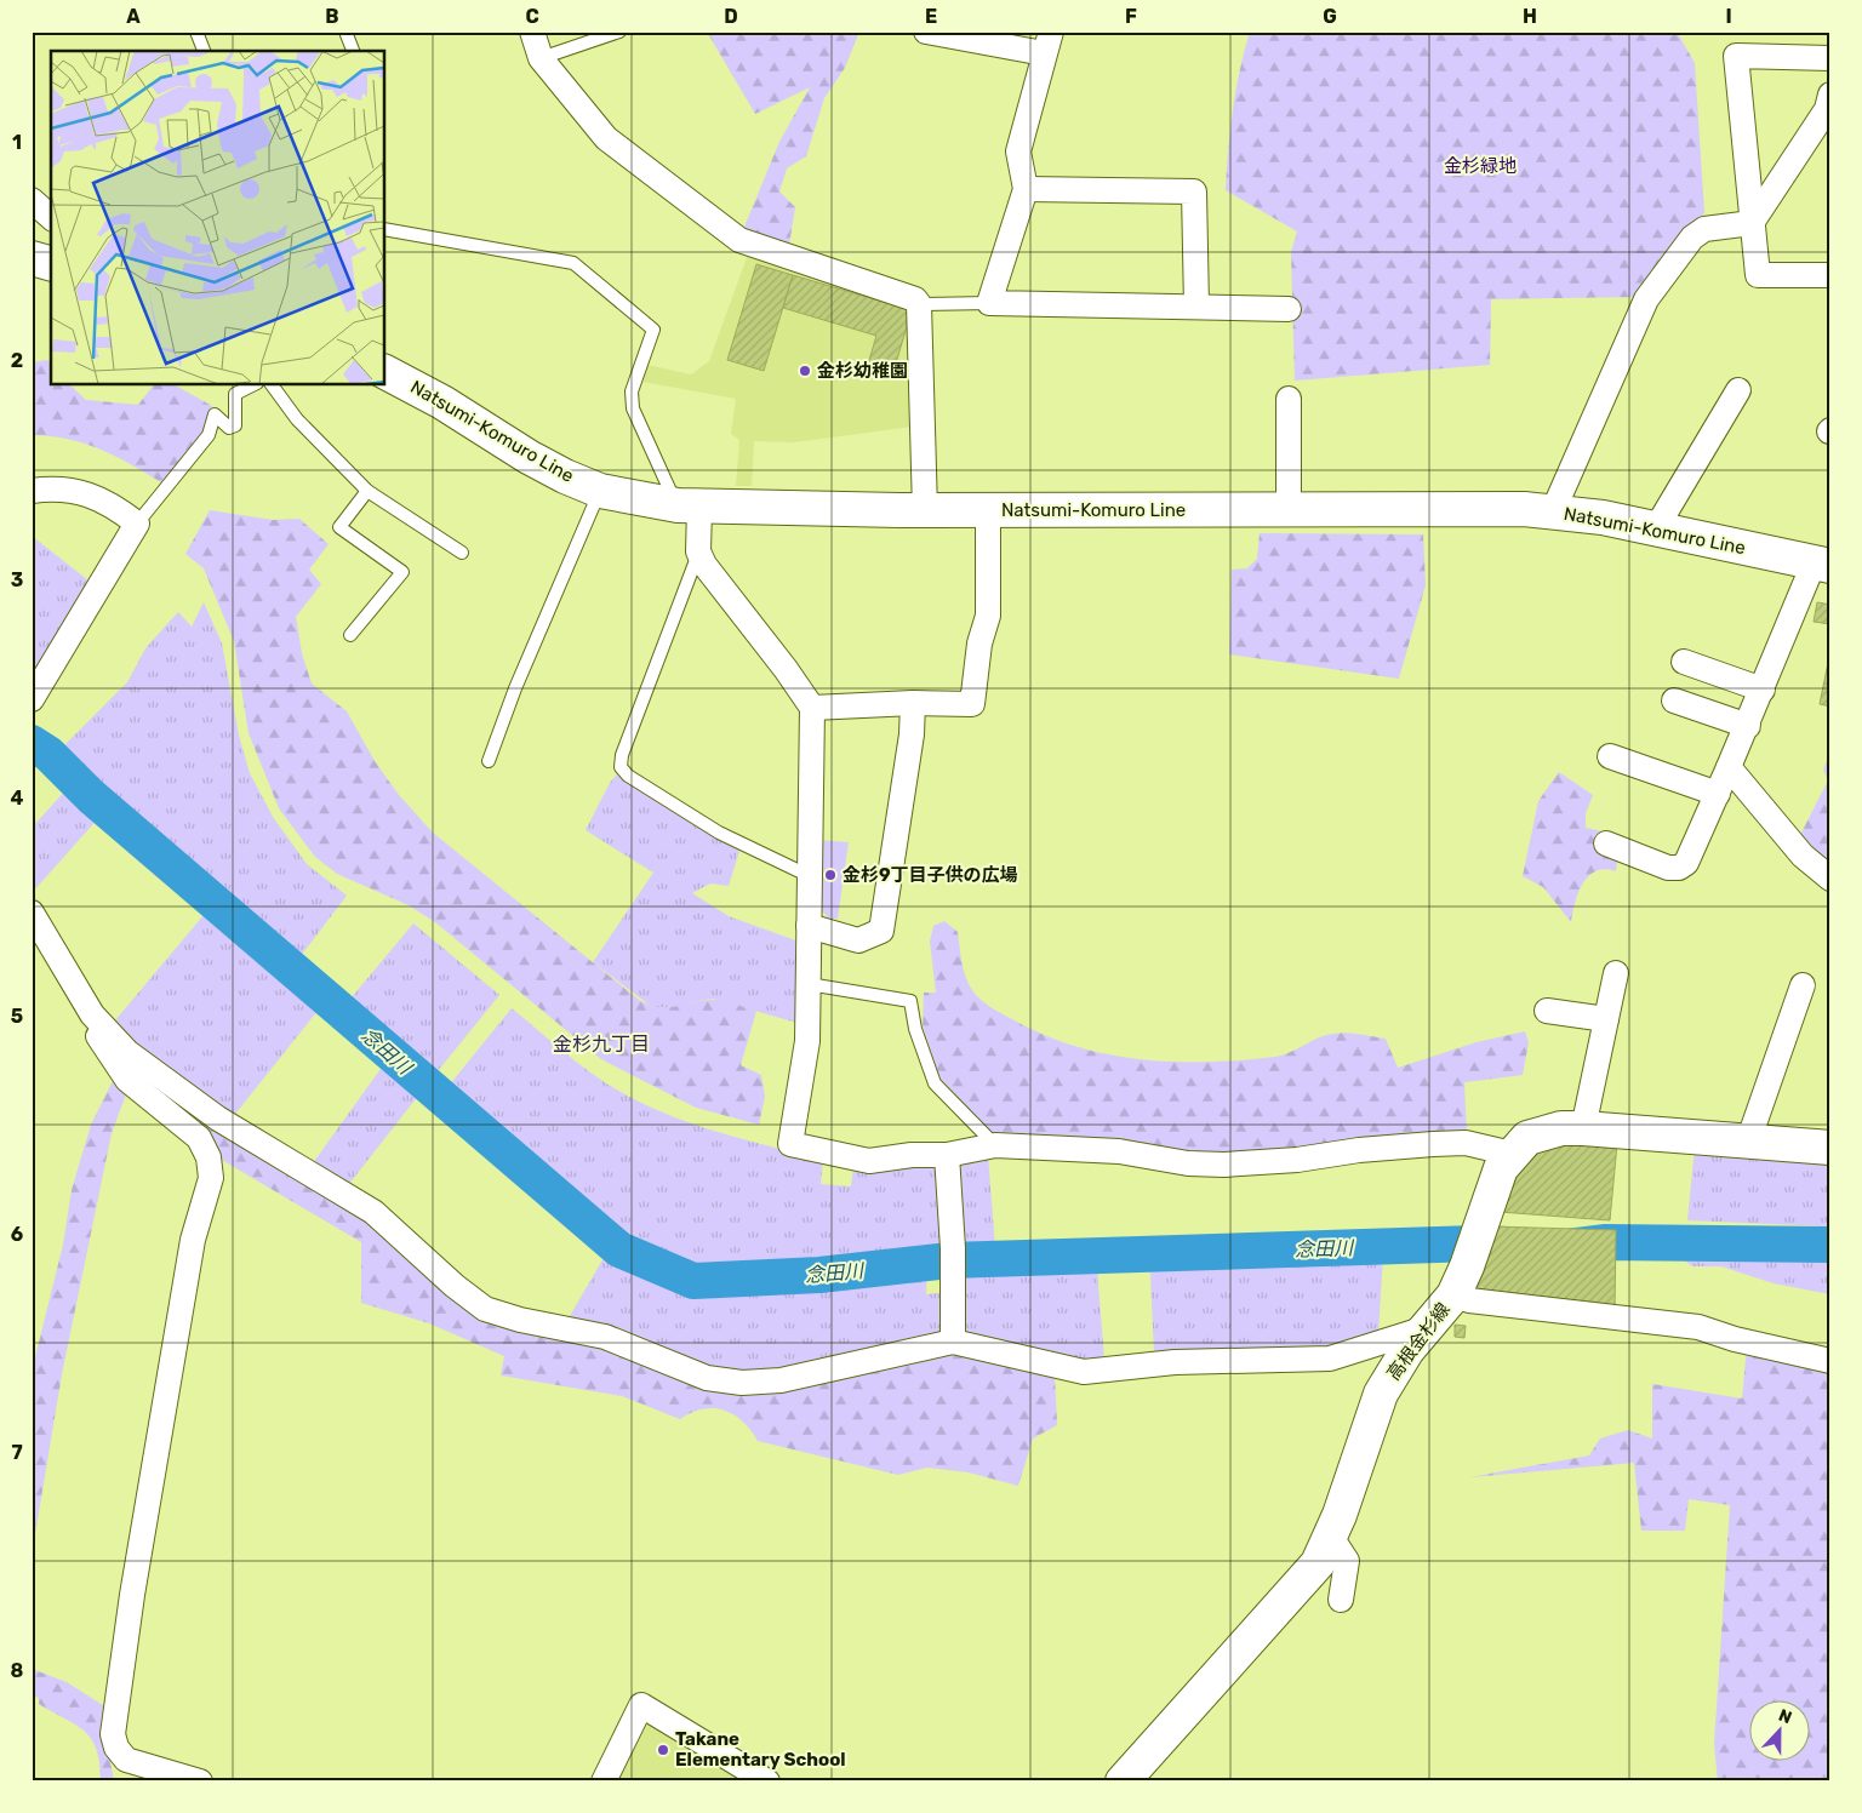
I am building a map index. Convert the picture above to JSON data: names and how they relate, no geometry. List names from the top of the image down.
{
  "streets": {
    "main road": ["Natsumi-Komuro Line", "高根金杉線"]
  },
  "districts": ["金杉九丁目"],
  "water": ["念田川"],
  "parks": ["金杉緑地"],
  "places": ["金杉幼稚園", "金杉9丁目子供の広場", "Takane Elementary School"],
  "north": "top",
  "grid": {
    "columns": [
      "A",
      "B",
      "C",
      "D",
      "E",
      "F",
      "G",
      "H",
      "I"
    ],
    "rows": [
      "1",
      "2",
      "3",
      "4",
      "5",
      "6",
      "7",
      "8"
    ]
  }
}
